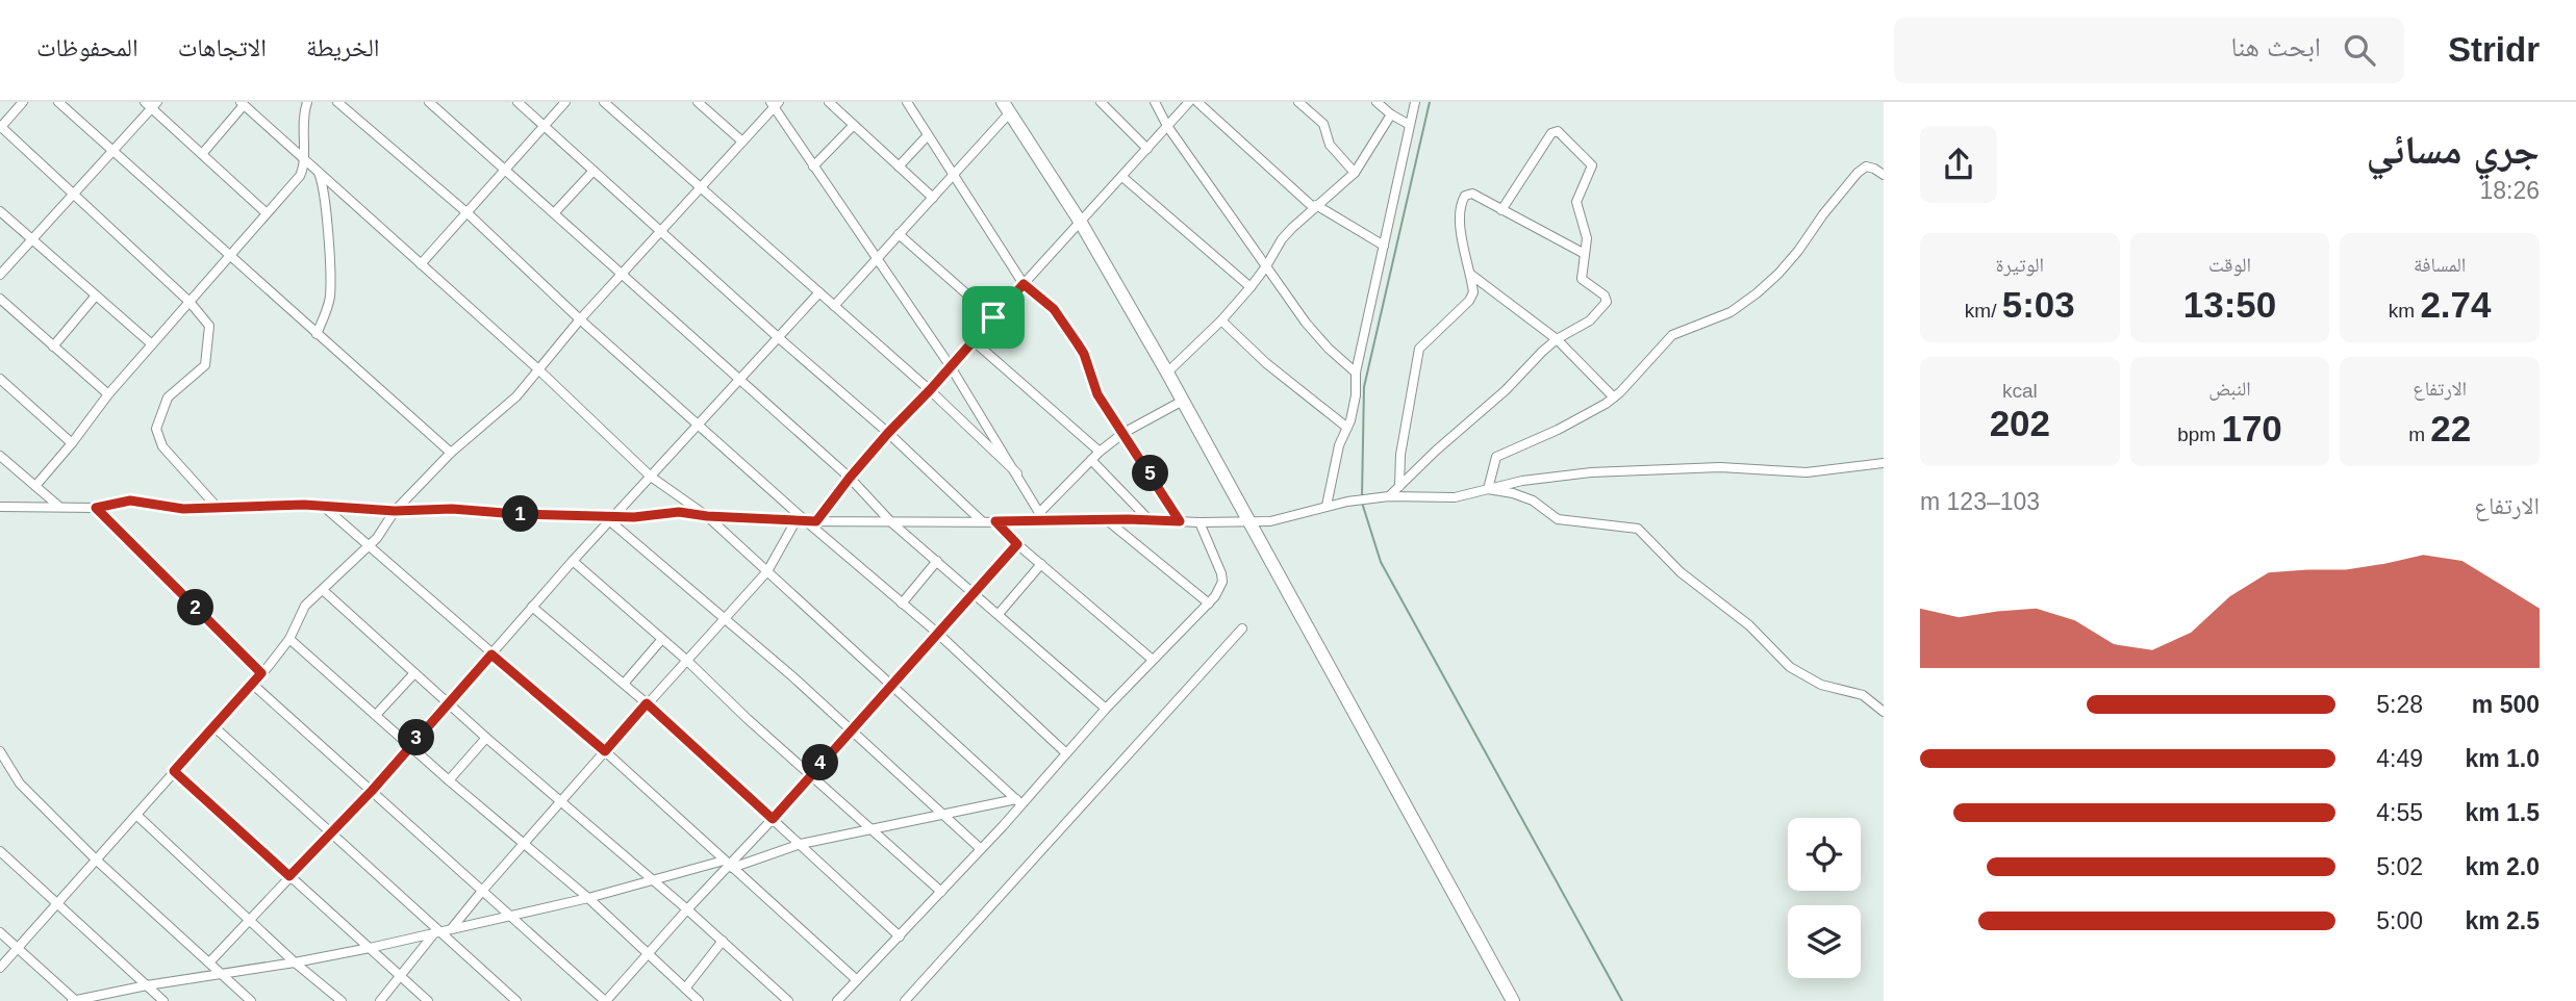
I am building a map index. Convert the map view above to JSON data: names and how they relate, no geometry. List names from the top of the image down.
{
  "page": {
    "header": "Stridr",
    "search": "ابحث هنا",
    "nav": ["الخريطة", "الاتجاهات", "المحفوظات"],
    "heading": ["جري مسائي", "18:26"],
    "stats": [
      ["المسافة", "2.74 km"],
      ["الوقت", "13:50"],
      ["الوتيرة", "5:03 /km"],
      ["الارتفاع", "22 m"],
      ["النبض", "170 bpm"],
      ["kcal", "202"]
    ],
    "pins": [
      "5",
      "1",
      "2",
      "3",
      "4"
    ],
    "chart": ["الارتفاع", "103–123 m"],
    "list": [
      {
        "name": "500 m",
        "note": "5:28"
      },
      {
        "name": "1.0 km",
        "note": "4:49"
      },
      {
        "name": "1.5 km",
        "note": "4:55"
      },
      {
        "name": "2.0 km",
        "note": "5:02"
      },
      {
        "name": "2.5 km",
        "note": "5:00"
      }
    ]
  }
}
